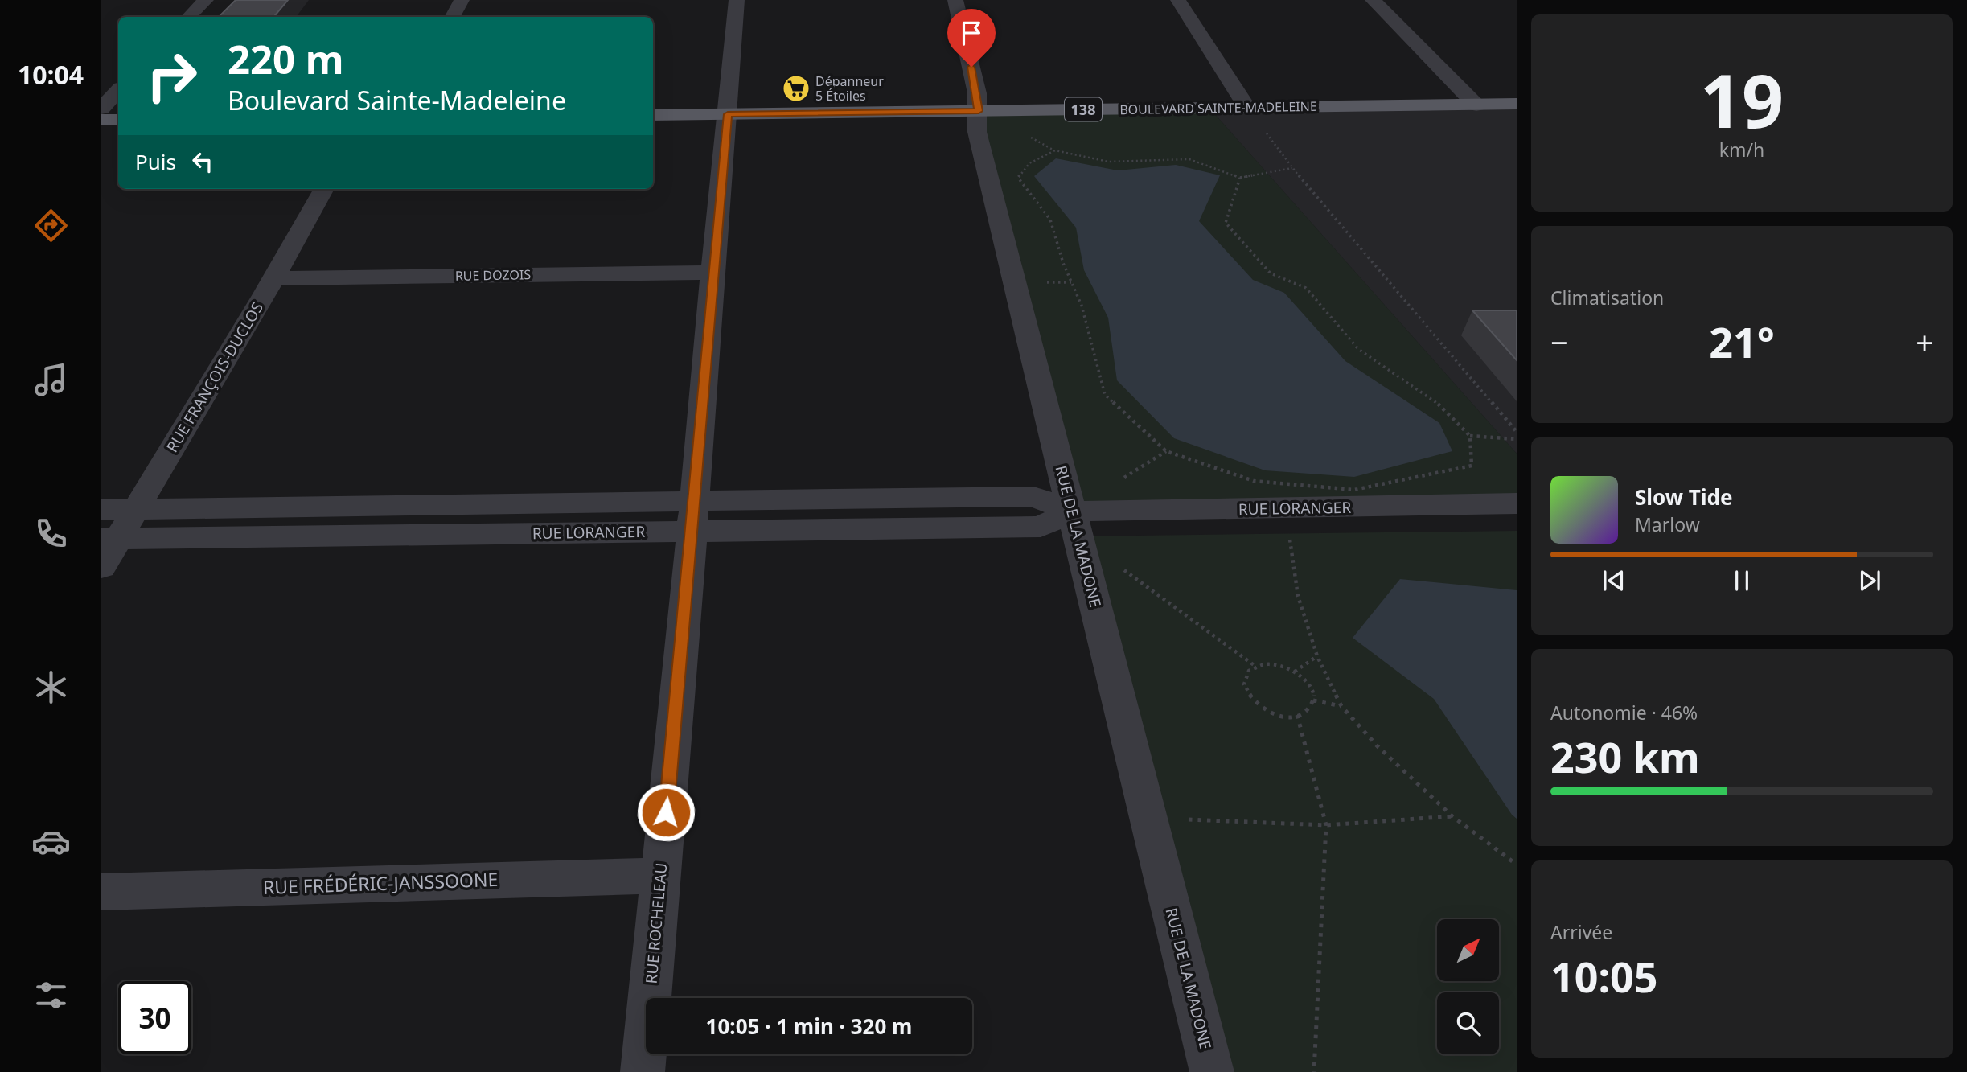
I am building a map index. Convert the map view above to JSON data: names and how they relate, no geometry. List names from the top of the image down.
{
  "streets": {
    "main road": ["BOULEVARD SAINTE-MADELEINE", "138"],
    "street": [
      "RUE DOZOIS",
      "RUE FRANÇOIS-DUCLOS",
      "RUE LORANGER",
      "RUE DE LA MADONE",
      "RUE FRÉDÉRIC-JANSSOONE",
      "RUE ROCHELEAU"
    ]
  },
  "crossings": [
    ["BOULEVARD SAINTE-MADELEINE", "RUE DE LA MADONE"],
    ["BOULEVARD SAINTE-MADELEINE", "RUE ROCHELEAU"],
    ["RUE DOZOIS", "RUE FRANÇOIS-DUCLOS"],
    ["RUE DOZOIS", "RUE ROCHELEAU"],
    ["RUE FRANÇOIS-DUCLOS", "RUE LORANGER"],
    ["RUE LORANGER", "RUE DE LA MADONE"],
    ["RUE LORANGER", "RUE ROCHELEAU"],
    ["RUE FRÉDÉRIC-JANSSOONE", "RUE ROCHELEAU"]
  ],
  "places": {
    "supermarket": ["Dépanneur 5 Étoiles"]
  },
  "north": "top right",
  "page": {
    "tabs": "10:04",
    "tile": [
      ["19", "km/h"],
      "Climatisation",
      ["Autonomie · 46%", "230 km"],
      ["Arrivée", "10:05"]
    ],
    "turn": ["220 m", "Boulevard Sainte-Madeleine"],
    "then": "Puis",
    "heat": ["−", "21°", "+"],
    "song": ["Slow Tide", "Marlow"],
    "limit": "30",
    "trip": "10:05 · 1 min · 320 m"
  }
}
